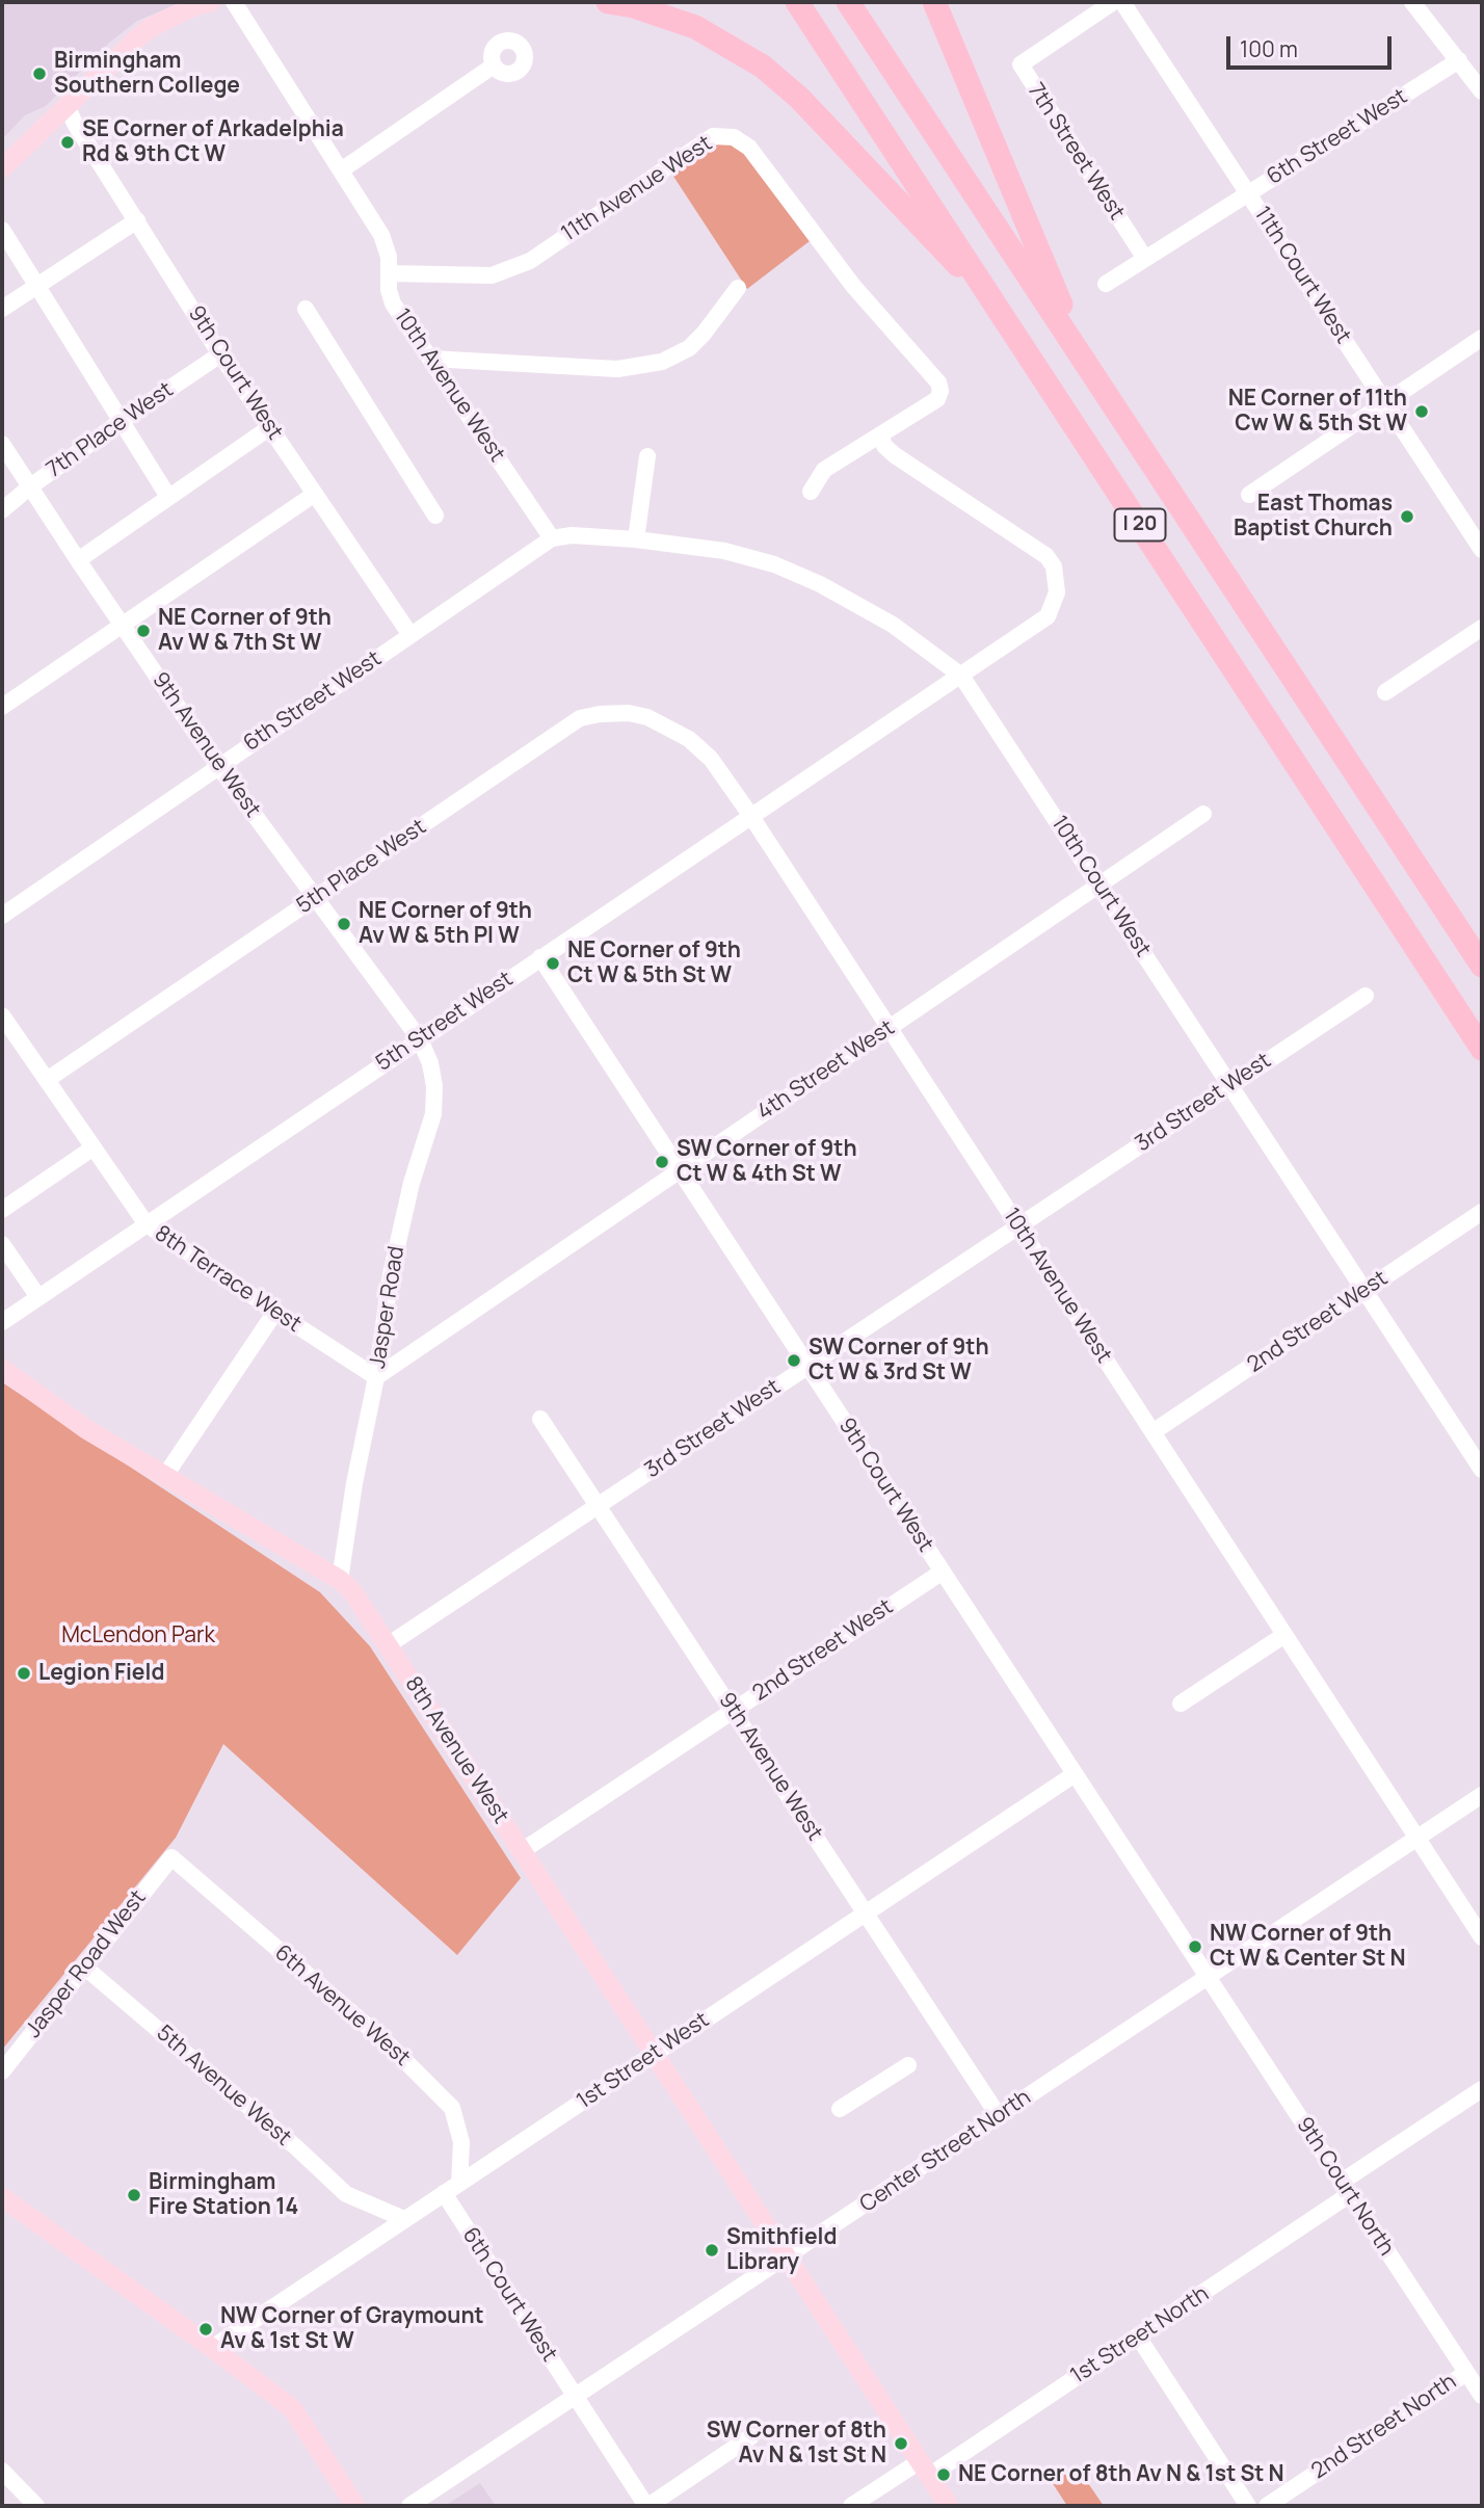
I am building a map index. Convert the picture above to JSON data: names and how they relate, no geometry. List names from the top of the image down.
{
  "streets": {
    "highway": ["I 20"],
    "main road": ["8th Avenue West"],
    "street": [
      "6th Street West",
      "7th Street West",
      "11th Avenue West",
      "11th Court West",
      "9th Court West",
      "10th Avenue West",
      "7th Place West",
      "9th Avenue West",
      "5th Place West",
      "10th Court West",
      "5th Street West",
      "4th Street West",
      "3rd Street West",
      "8th Terrace West",
      "Jasper Road",
      "2nd Street West",
      "Jasper Road West",
      "6th Avenue West",
      "1st Street West",
      "5th Avenue West",
      "Center Street North",
      "9th Court North",
      "6th Court West",
      "1st Street North",
      "2nd Street North"
    ]
  },
  "crossings": [
    ["6th Street West", "7th Street West"],
    ["6th Street West", "11th Court West"],
    ["6th Street West", "9th Court West"],
    ["6th Street West", "10th Avenue West"],
    ["6th Street West", "9th Avenue West"],
    ["6th Street West", "10th Court West"],
    ["11th Avenue West", "10th Avenue West"],
    ["11th Avenue West", "5th Street West"],
    ["9th Court West", "7th Place West"],
    ["9th Court West", "5th Street West"],
    ["9th Court West", "4th Street West"],
    ["9th Court West", "3rd Street West"],
    ["9th Court West", "2nd Street West"],
    ["9th Court West", "1st Street West"],
    ["9th Court West", "Center Street North"],
    ["9th Court West", "9th Court North"],
    ["10th Avenue West", "5th Place West"],
    ["10th Avenue West", "10th Court West"],
    ["10th Avenue West", "5th Street West"],
    ["10th Avenue West", "4th Street West"],
    ["10th Avenue West", "3rd Street West"],
    ["10th Avenue West", "2nd Street West"],
    ["10th Avenue West", "Center Street North"],
    ["7th Place West", "9th Avenue West"],
    ["9th Avenue West", "5th Place West"],
    ["9th Avenue West", "5th Street West"],
    ["9th Avenue West", "3rd Street West"],
    ["9th Avenue West", "Jasper Road"],
    ["9th Avenue West", "2nd Street West"],
    ["9th Avenue West", "1st Street West"],
    ["9th Avenue West", "Center Street North"],
    ["5th Place West", "8th Terrace West"],
    ["10th Court West", "5th Street West"],
    ["10th Court West", "4th Street West"],
    ["10th Court West", "3rd Street West"],
    ["10th Court West", "2nd Street West"],
    ["5th Street West", "8th Terrace West"],
    ["5th Street West", "Jasper Road"],
    ["4th Street West", "8th Terrace West"],
    ["4th Street West", "Jasper Road"],
    ["3rd Street West", "8th Avenue West"],
    ["8th Terrace West", "Jasper Road"],
    ["Jasper Road", "8th Avenue West"],
    ["2nd Street West", "8th Avenue West"],
    ["8th Avenue West", "1st Street West"],
    ["8th Avenue West", "Center Street North"],
    ["8th Avenue West", "1st Street North"],
    ["Jasper Road West", "6th Avenue West"],
    ["Jasper Road West", "5th Avenue West"],
    ["6th Avenue West", "1st Street West"],
    ["1st Street West", "5th Avenue West"],
    ["1st Street West", "6th Court West"],
    ["Center Street North", "9th Court North"],
    ["Center Street North", "6th Court West"],
    ["9th Court North", "1st Street North"],
    ["9th Court North", "2nd Street North"]
  ],
  "parks": ["McLendon Park"],
  "places": [
    "Birmingham Southern College",
    "SE Corner of Arkadelphia Rd & 9th Ct W",
    "NE Corner of 11th Cw W & 5th St W",
    "East Thomas Baptist Church",
    "NE Corner of 9th Av W & 7th St W",
    "NE Corner of 9th Av W & 5th Pl W",
    "NE Corner of 9th Ct W & 5th St W",
    "SW Corner of 9th Ct W & 4th St W",
    "SW Corner of 9th Ct W & 3rd St W",
    "Legion Field",
    "NW Corner of 9th Ct W & Center St N",
    "Birmingham Fire Station 14",
    "Smithfield Library",
    "NW Corner of Graymount Av & 1st St W",
    "SW Corner of 8th Av N & 1st St N",
    "NE Corner of 8th Av N & 1st St N"
  ],
  "scale_bar": "100 m"
}
